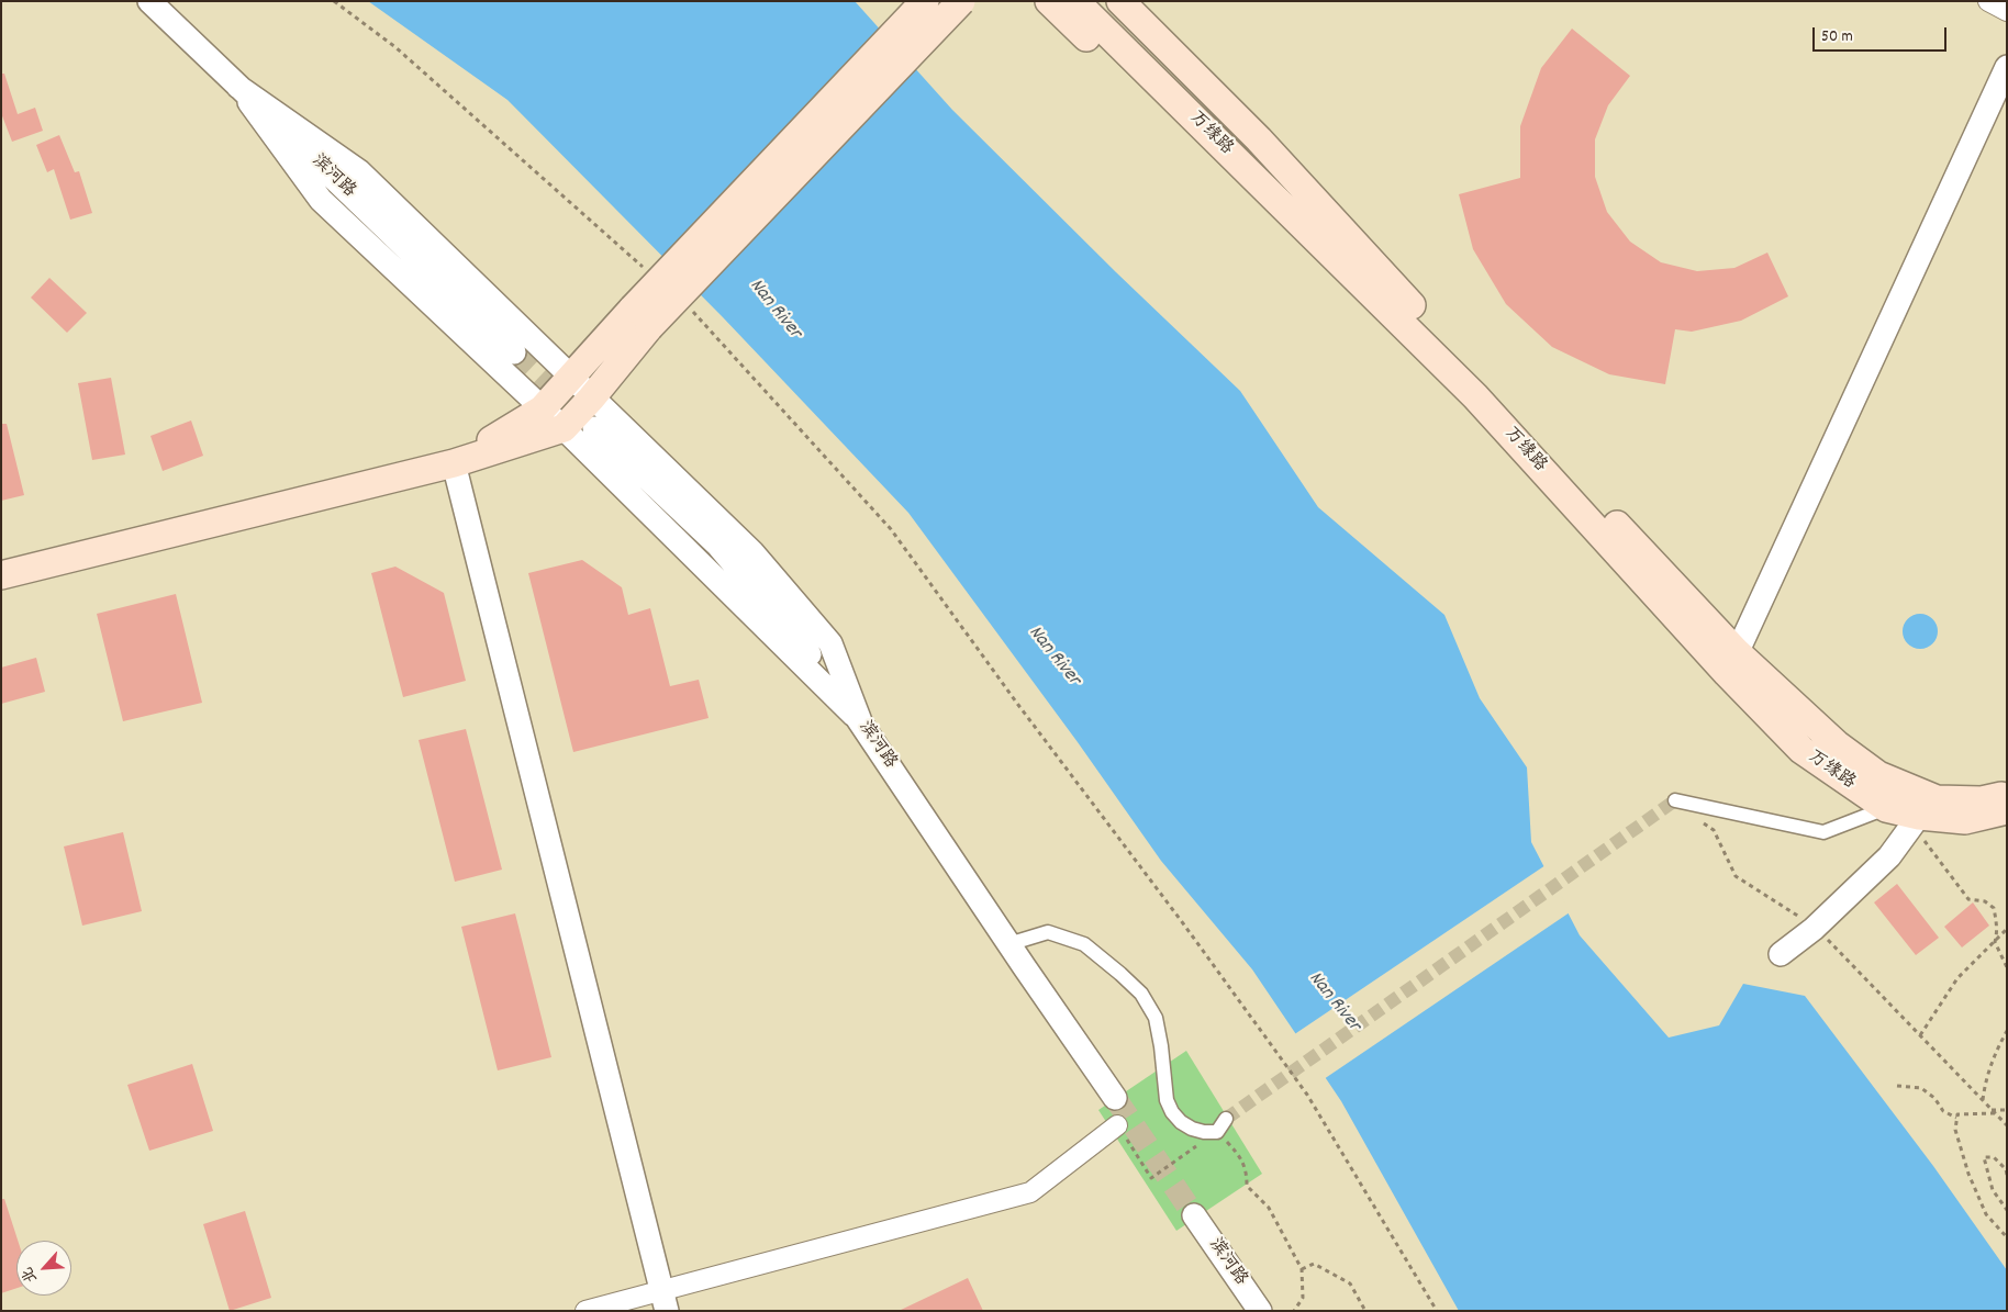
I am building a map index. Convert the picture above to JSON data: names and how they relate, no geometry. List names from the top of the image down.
{
  "streets": {
    "main road": ["万缘路"],
    "street": ["滨河路"]
  },
  "water": ["Nan River"],
  "scale_bar": "50 m",
  "north": "bottom left"
}
